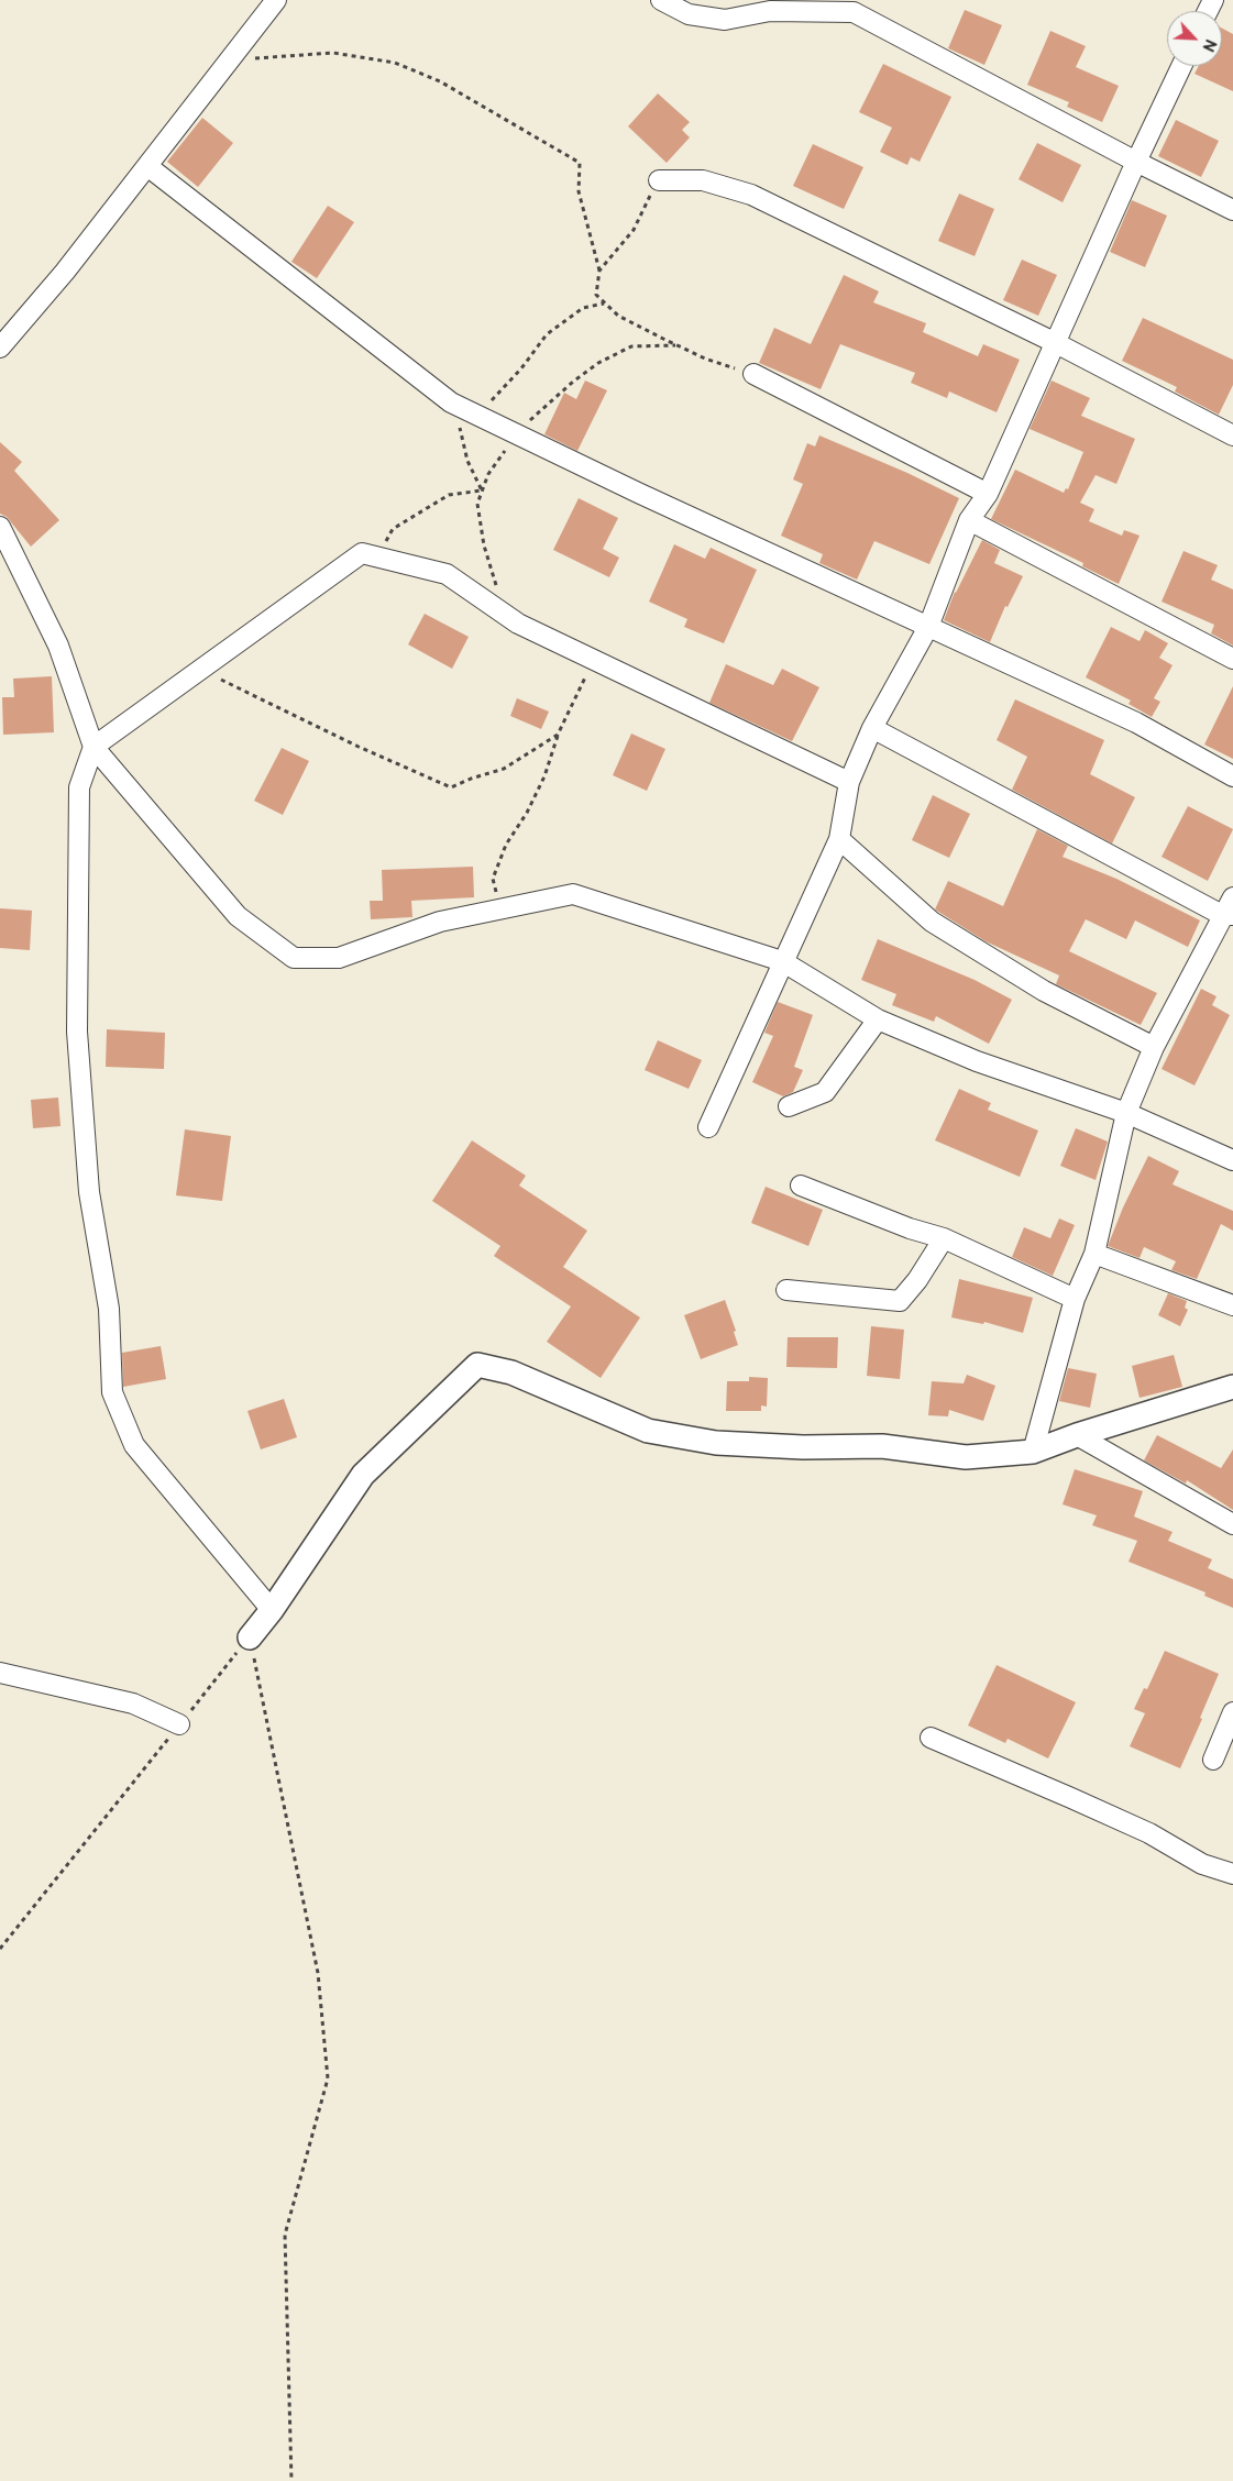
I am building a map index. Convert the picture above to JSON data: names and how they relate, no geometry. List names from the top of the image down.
{
  "north": "bottom right"
}
